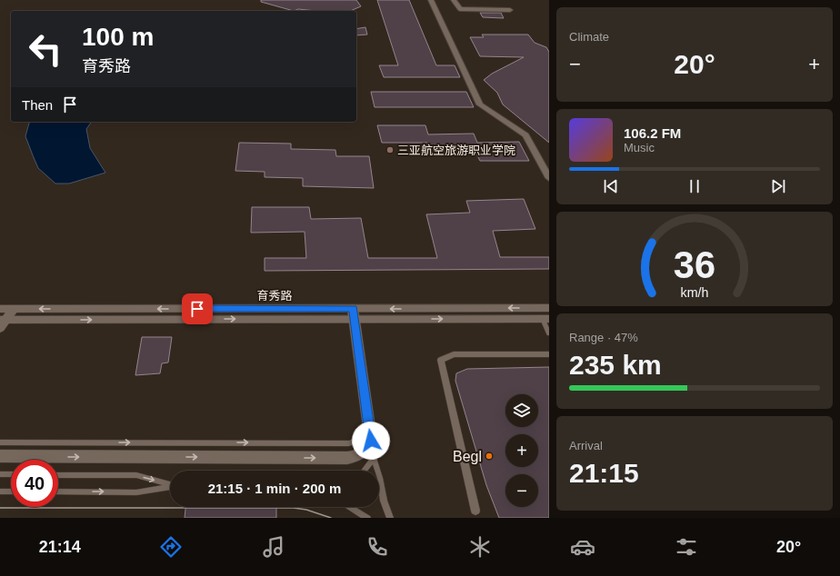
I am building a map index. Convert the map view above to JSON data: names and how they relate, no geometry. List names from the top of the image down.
{
  "streets": {
    "main road": ["育秀路"]
  },
  "places": ["三亚航空旅游职业学院", "Begl"],
  "page": {
    "tile": [
      "Climate",
      ["Range · 47%", "235 km"],
      ["Arrival", "21:15"]
    ],
    "turn": ["100 m", "育秀路"],
    "heat": ["−", "20°", "+"],
    "then": "Then",
    "song": ["106.2 FM", "Music"],
    "map_buttons": ["+", "−"],
    "limit": "40",
    "trip": "21:15 · 1 min · 200 m",
    "tabs": ["21:14", "20°"],
    "gauge": ["36", "km/h"]
  }
}
